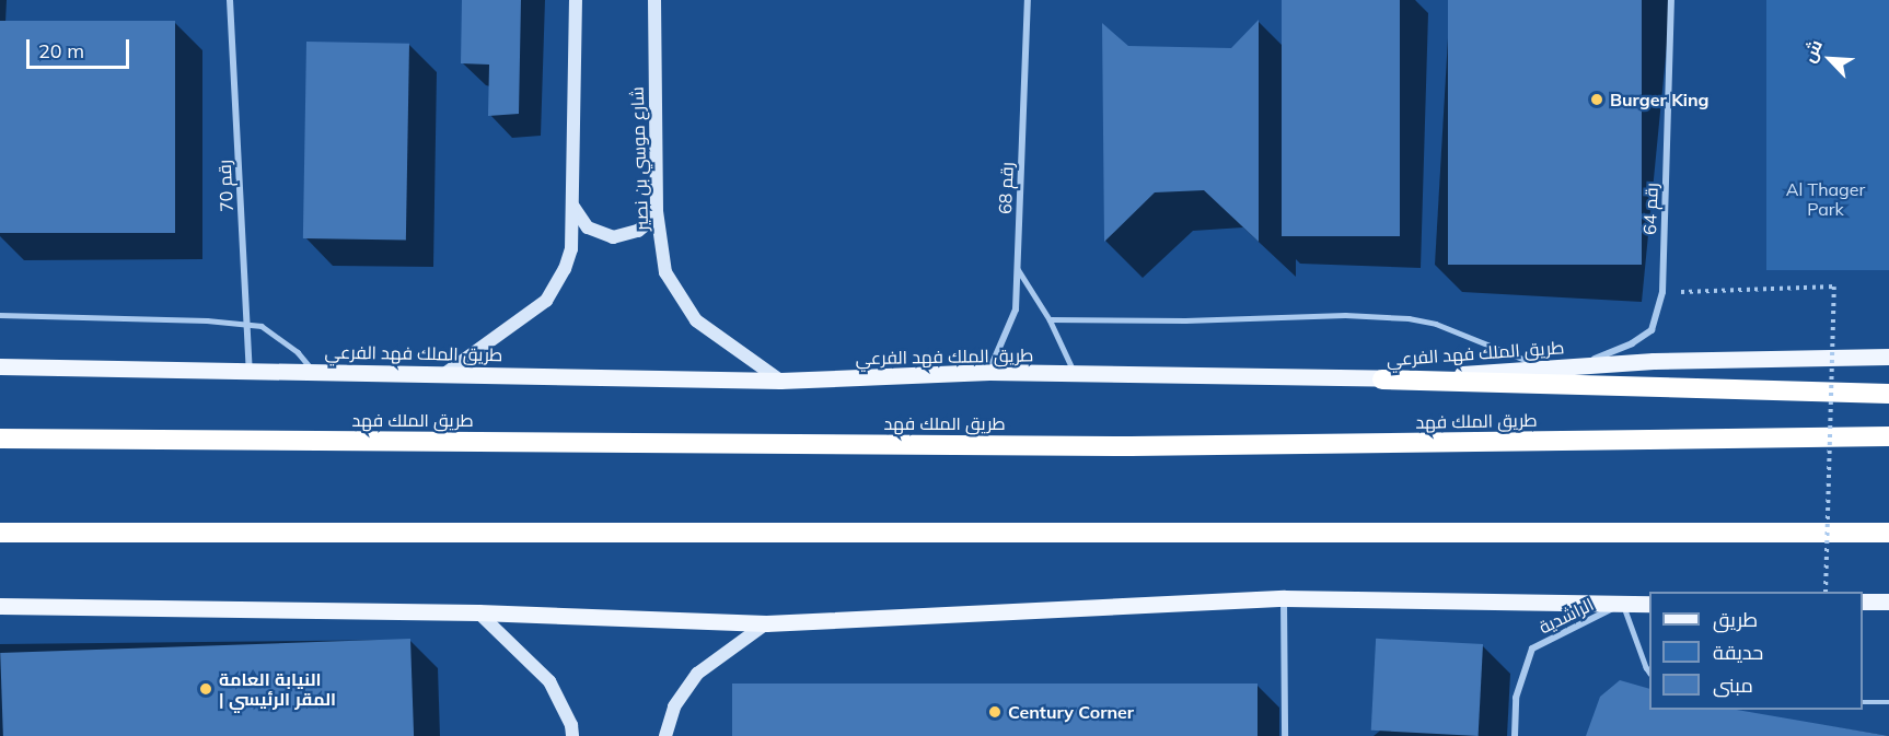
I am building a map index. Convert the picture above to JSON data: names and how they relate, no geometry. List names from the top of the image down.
{
  "streets": {
    "highway": ["طريق الملك فهد"],
    "main road": ["طريق الملك فهد الفرعي"],
    "street": [
      "شارع موسي بن نصير",
      "رقم 70",
      "رقم 68",
      "رقم 64",
      "الراشدية"
    ]
  },
  "crossings": [
    ["شارع موسي بن نصير", "طريق الملك فهد الفرعي"],
    ["رقم 70", "طريق الملك فهد الفرعي"],
    ["رقم 68", "طريق الملك فهد الفرعي"],
    ["رقم 64", "طريق الملك فهد الفرعي"]
  ],
  "parks": ["Al Thager Park"],
  "places": ["Burger King", "النيابة العامة | المقر الرئيسي", "Century Corner"],
  "legend": ["طريق", "حديقة", "مبنى"],
  "scale_bar": "20 m",
  "north": "top left"
}
